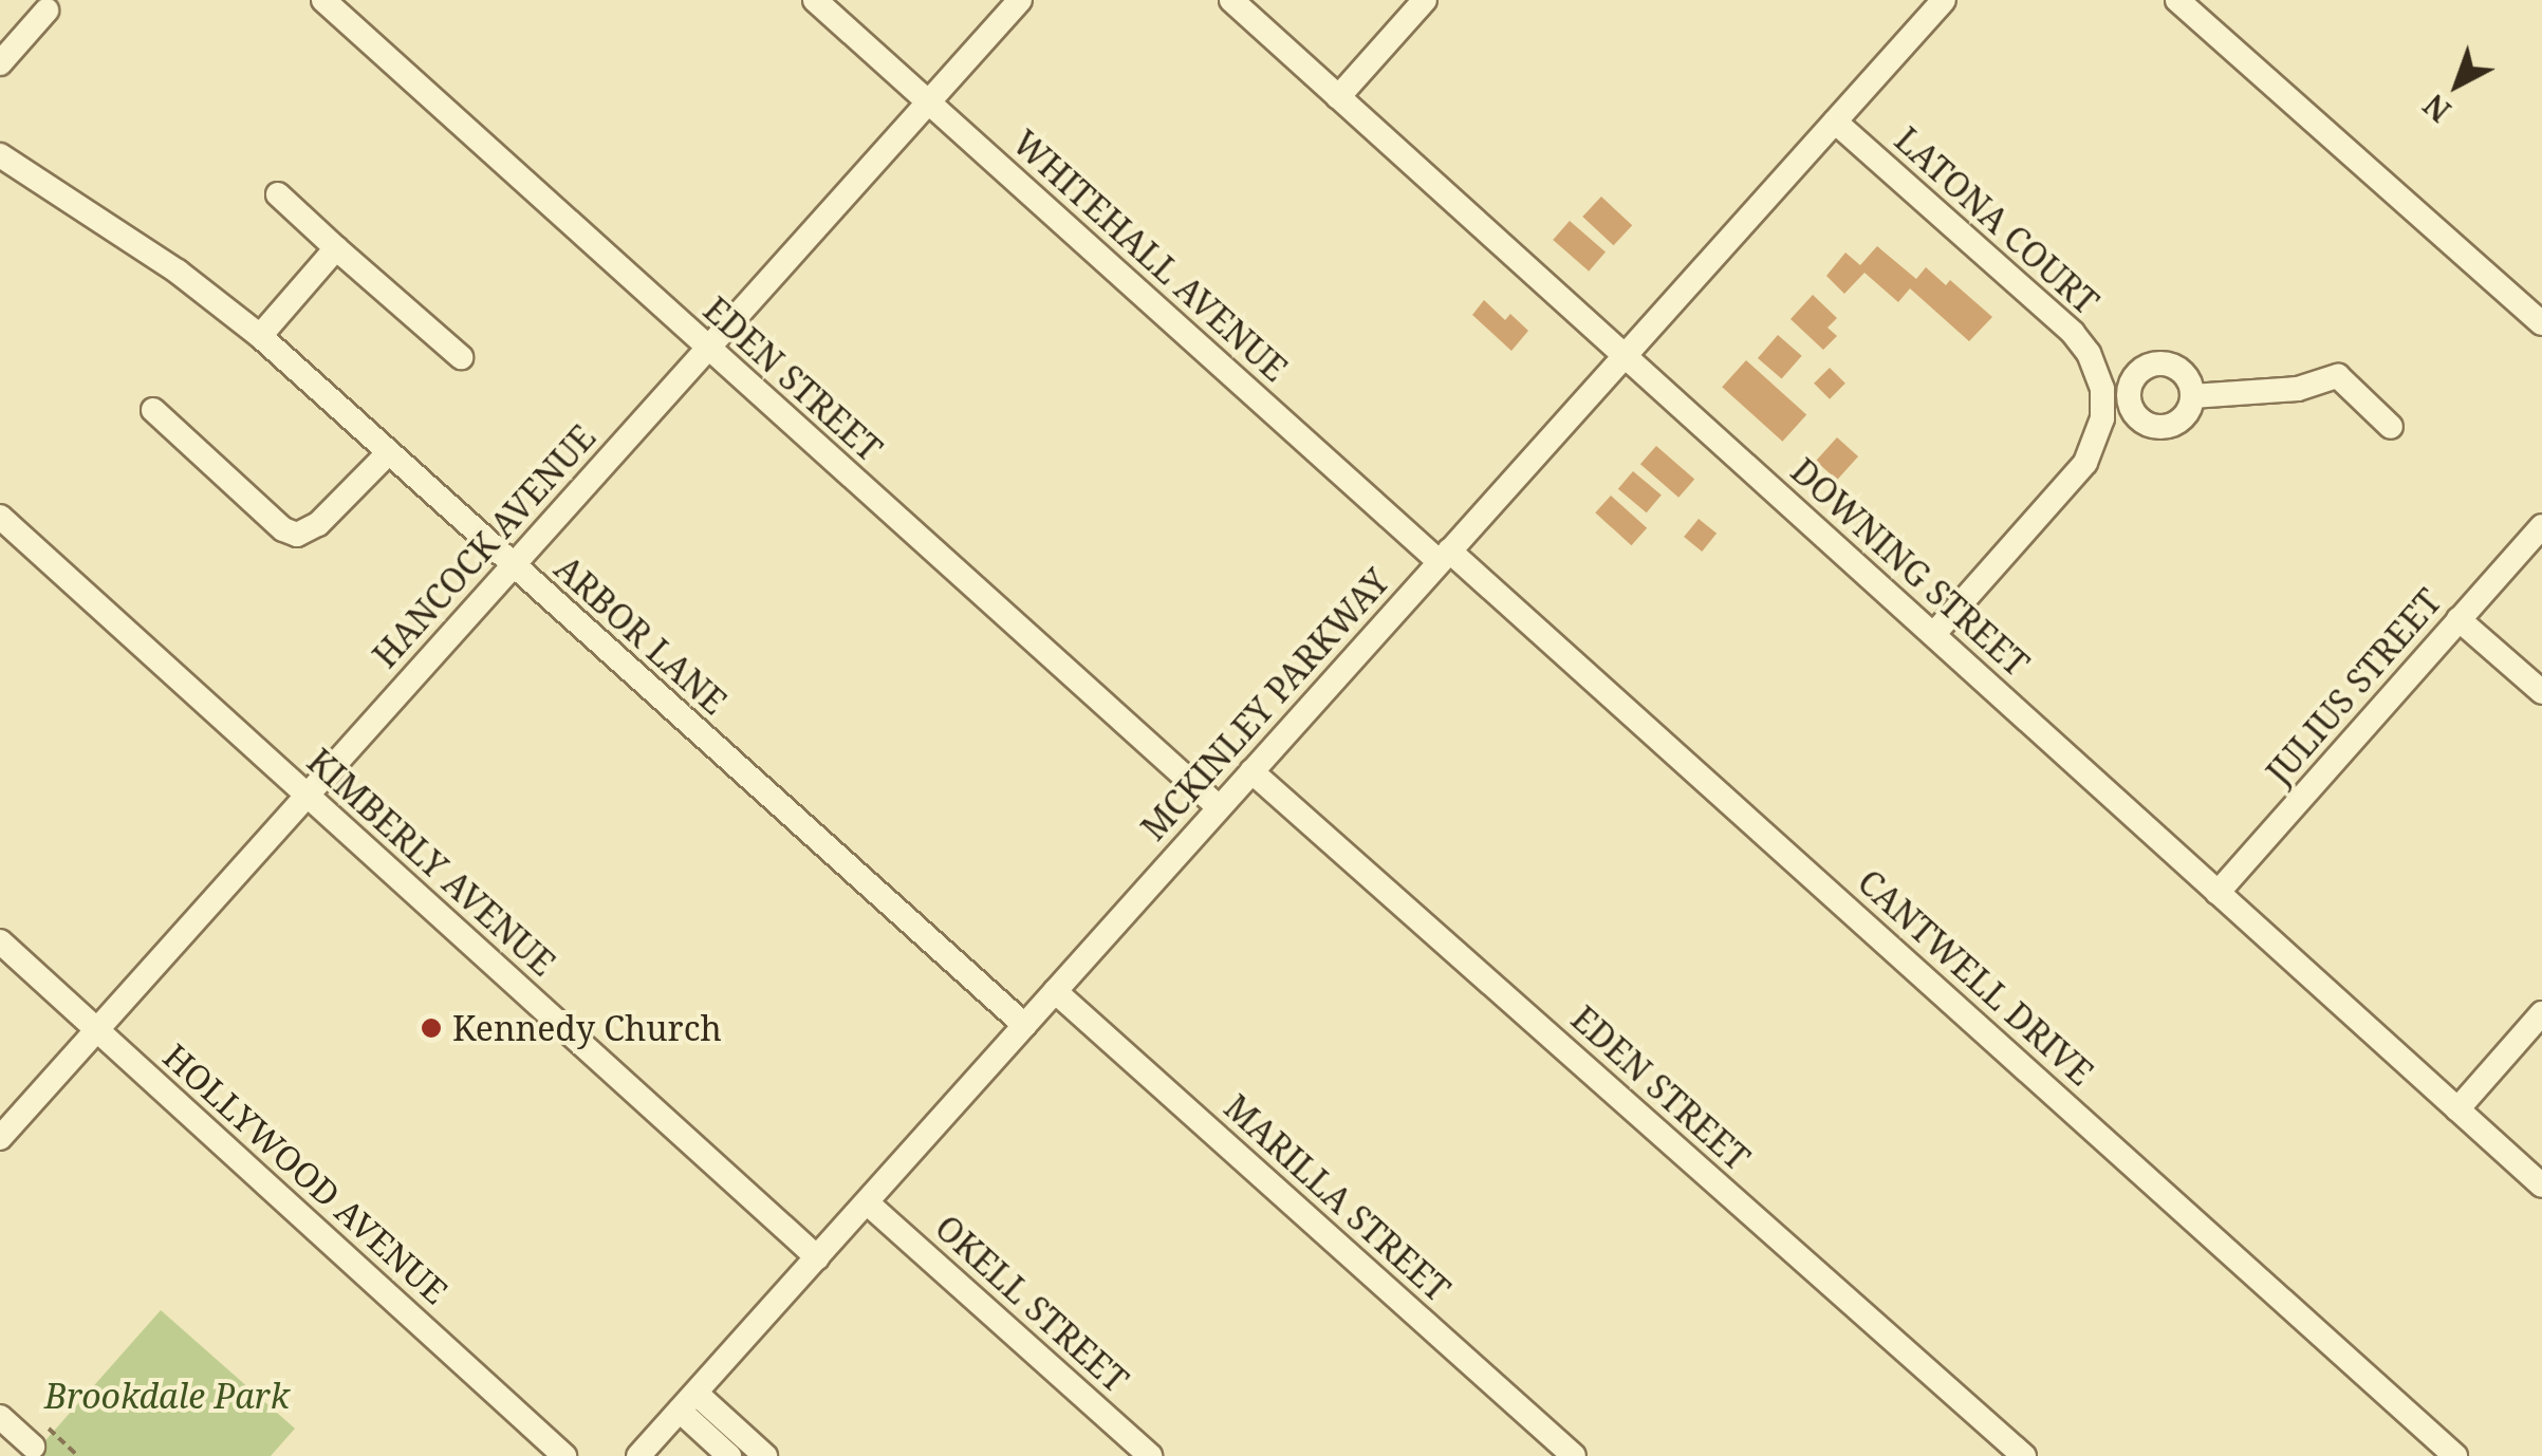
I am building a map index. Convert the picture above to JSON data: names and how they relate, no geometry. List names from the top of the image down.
{
  "streets": {
    "street": [
      "LATONA COURT",
      "WHITEHALL AVENUE",
      "EDEN STREET",
      "HANCOCK AVENUE",
      "DOWNING STREET",
      "ARBOR LANE",
      "JULIUS STREET",
      "MCKINLEY PARKWAY",
      "KIMBERLY AVENUE",
      "CANTWELL DRIVE",
      "HOLLYWOOD AVENUE",
      "MARILLA STREET",
      "OKELL STREET"
    ]
  },
  "crossings": [
    ["LATONA COURT", "MCKINLEY PARKWAY"],
    ["WHITEHALL AVENUE", "HANCOCK AVENUE"],
    ["WHITEHALL AVENUE", "MCKINLEY PARKWAY"],
    ["WHITEHALL AVENUE", "CANTWELL DRIVE"],
    ["EDEN STREET", "HANCOCK AVENUE"],
    ["EDEN STREET", "MCKINLEY PARKWAY"],
    ["HANCOCK AVENUE", "ARBOR LANE"],
    ["HANCOCK AVENUE", "KIMBERLY AVENUE"],
    ["HANCOCK AVENUE", "HOLLYWOOD AVENUE"],
    ["DOWNING STREET", "JULIUS STREET"],
    ["DOWNING STREET", "MCKINLEY PARKWAY"],
    ["ARBOR LANE", "MCKINLEY PARKWAY"],
    ["MCKINLEY PARKWAY", "KIMBERLY AVENUE"],
    ["MCKINLEY PARKWAY", "CANTWELL DRIVE"],
    ["MCKINLEY PARKWAY", "MARILLA STREET"],
    ["MCKINLEY PARKWAY", "OKELL STREET"]
  ],
  "parks": ["Brookdale Park"],
  "places": ["Kennedy Church"],
  "north": "bottom left"
}
